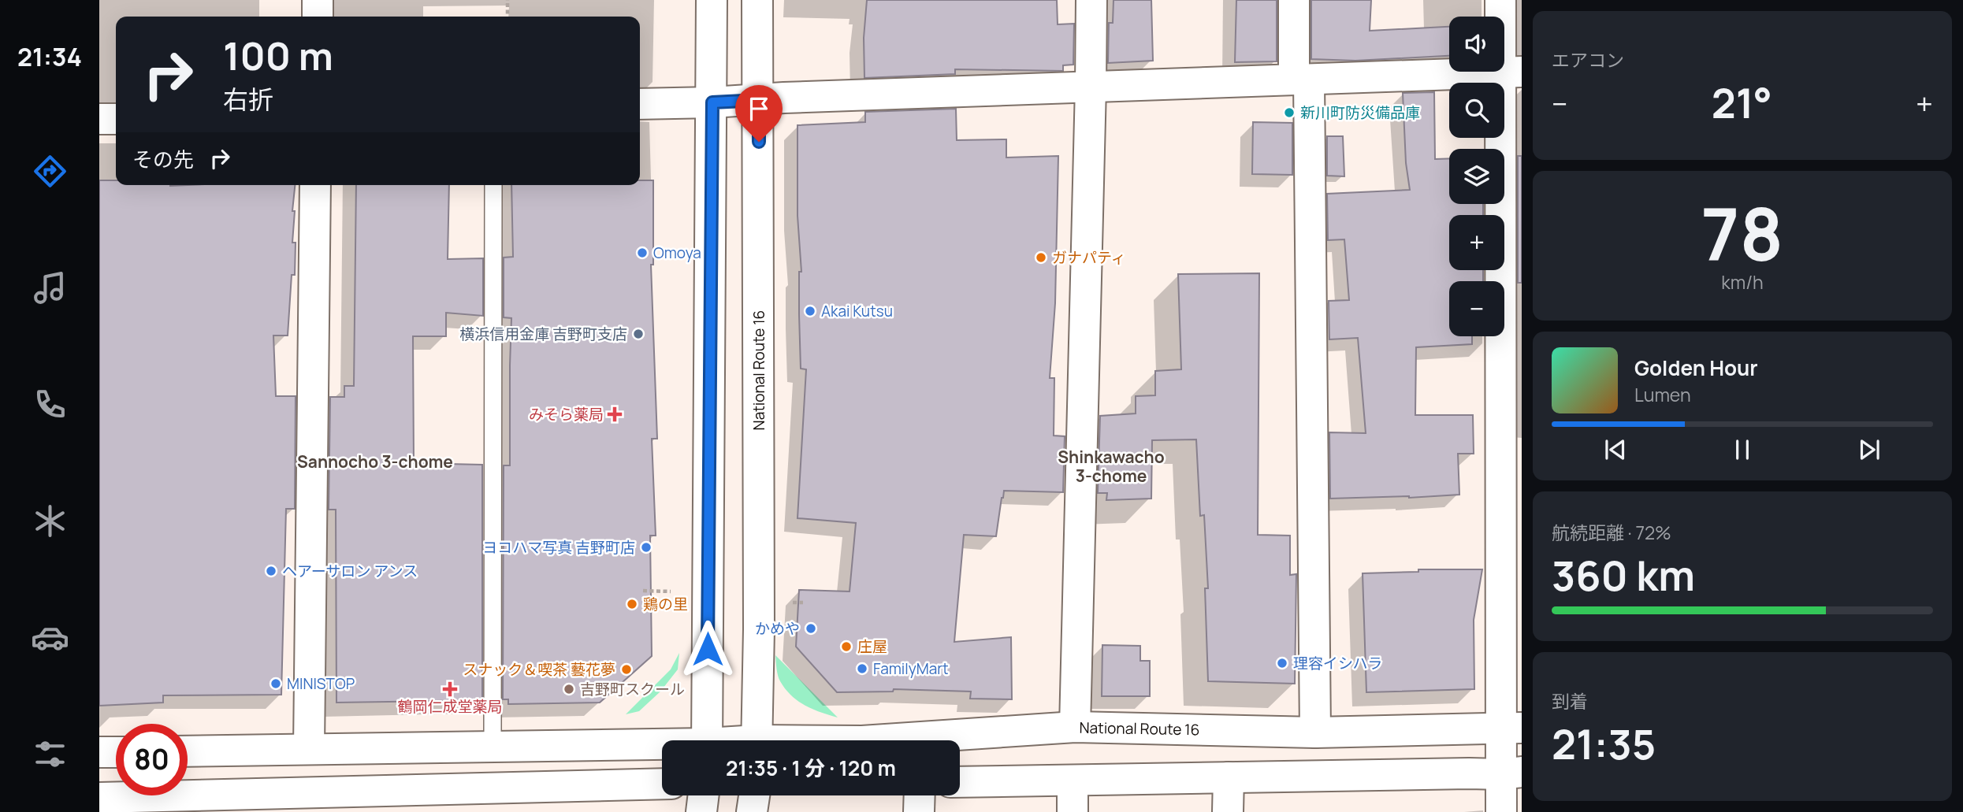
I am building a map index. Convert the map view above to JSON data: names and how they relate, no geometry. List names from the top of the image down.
{
  "streets": {
    "main road": ["National Route 16"]
  },
  "districts": ["Shinkawacho 3-chome", "Sannocho 3-chome"],
  "places": {
    "other": [
      "新川町防災備品庫",
      "Omoya",
      "ガナパティ",
      "Akai Kutsu",
      "横浜信用金庫 吉野町支店",
      "ヨコハマ写真 吉野町店",
      "ヘアーサロン アンス",
      "鶏の里",
      "かめや",
      "庄屋",
      "理容イシハラ",
      "FamilyMart",
      "スナック＆喫茶 藝花夢",
      "MINISTOP",
      "吉野町スクール"
    ],
    "health": ["みそら薬局", "鶴岡仁成堂薬局"]
  },
  "page": {
    "tabs": "21:34",
    "tile": [
      "エアコン",
      ["78", "km/h"],
      ["航続距離 · 72%", "360 km"],
      ["到着", "21:35"]
    ],
    "map_buttons": ["+", "−"],
    "turn": ["100 m", "右折"],
    "heat": ["−", "21°", "+"],
    "then": "その先",
    "song": ["Golden Hour", "Lumen"],
    "limit": "80",
    "trip": "21:35 · 1 分 · 120 m"
  }
}
